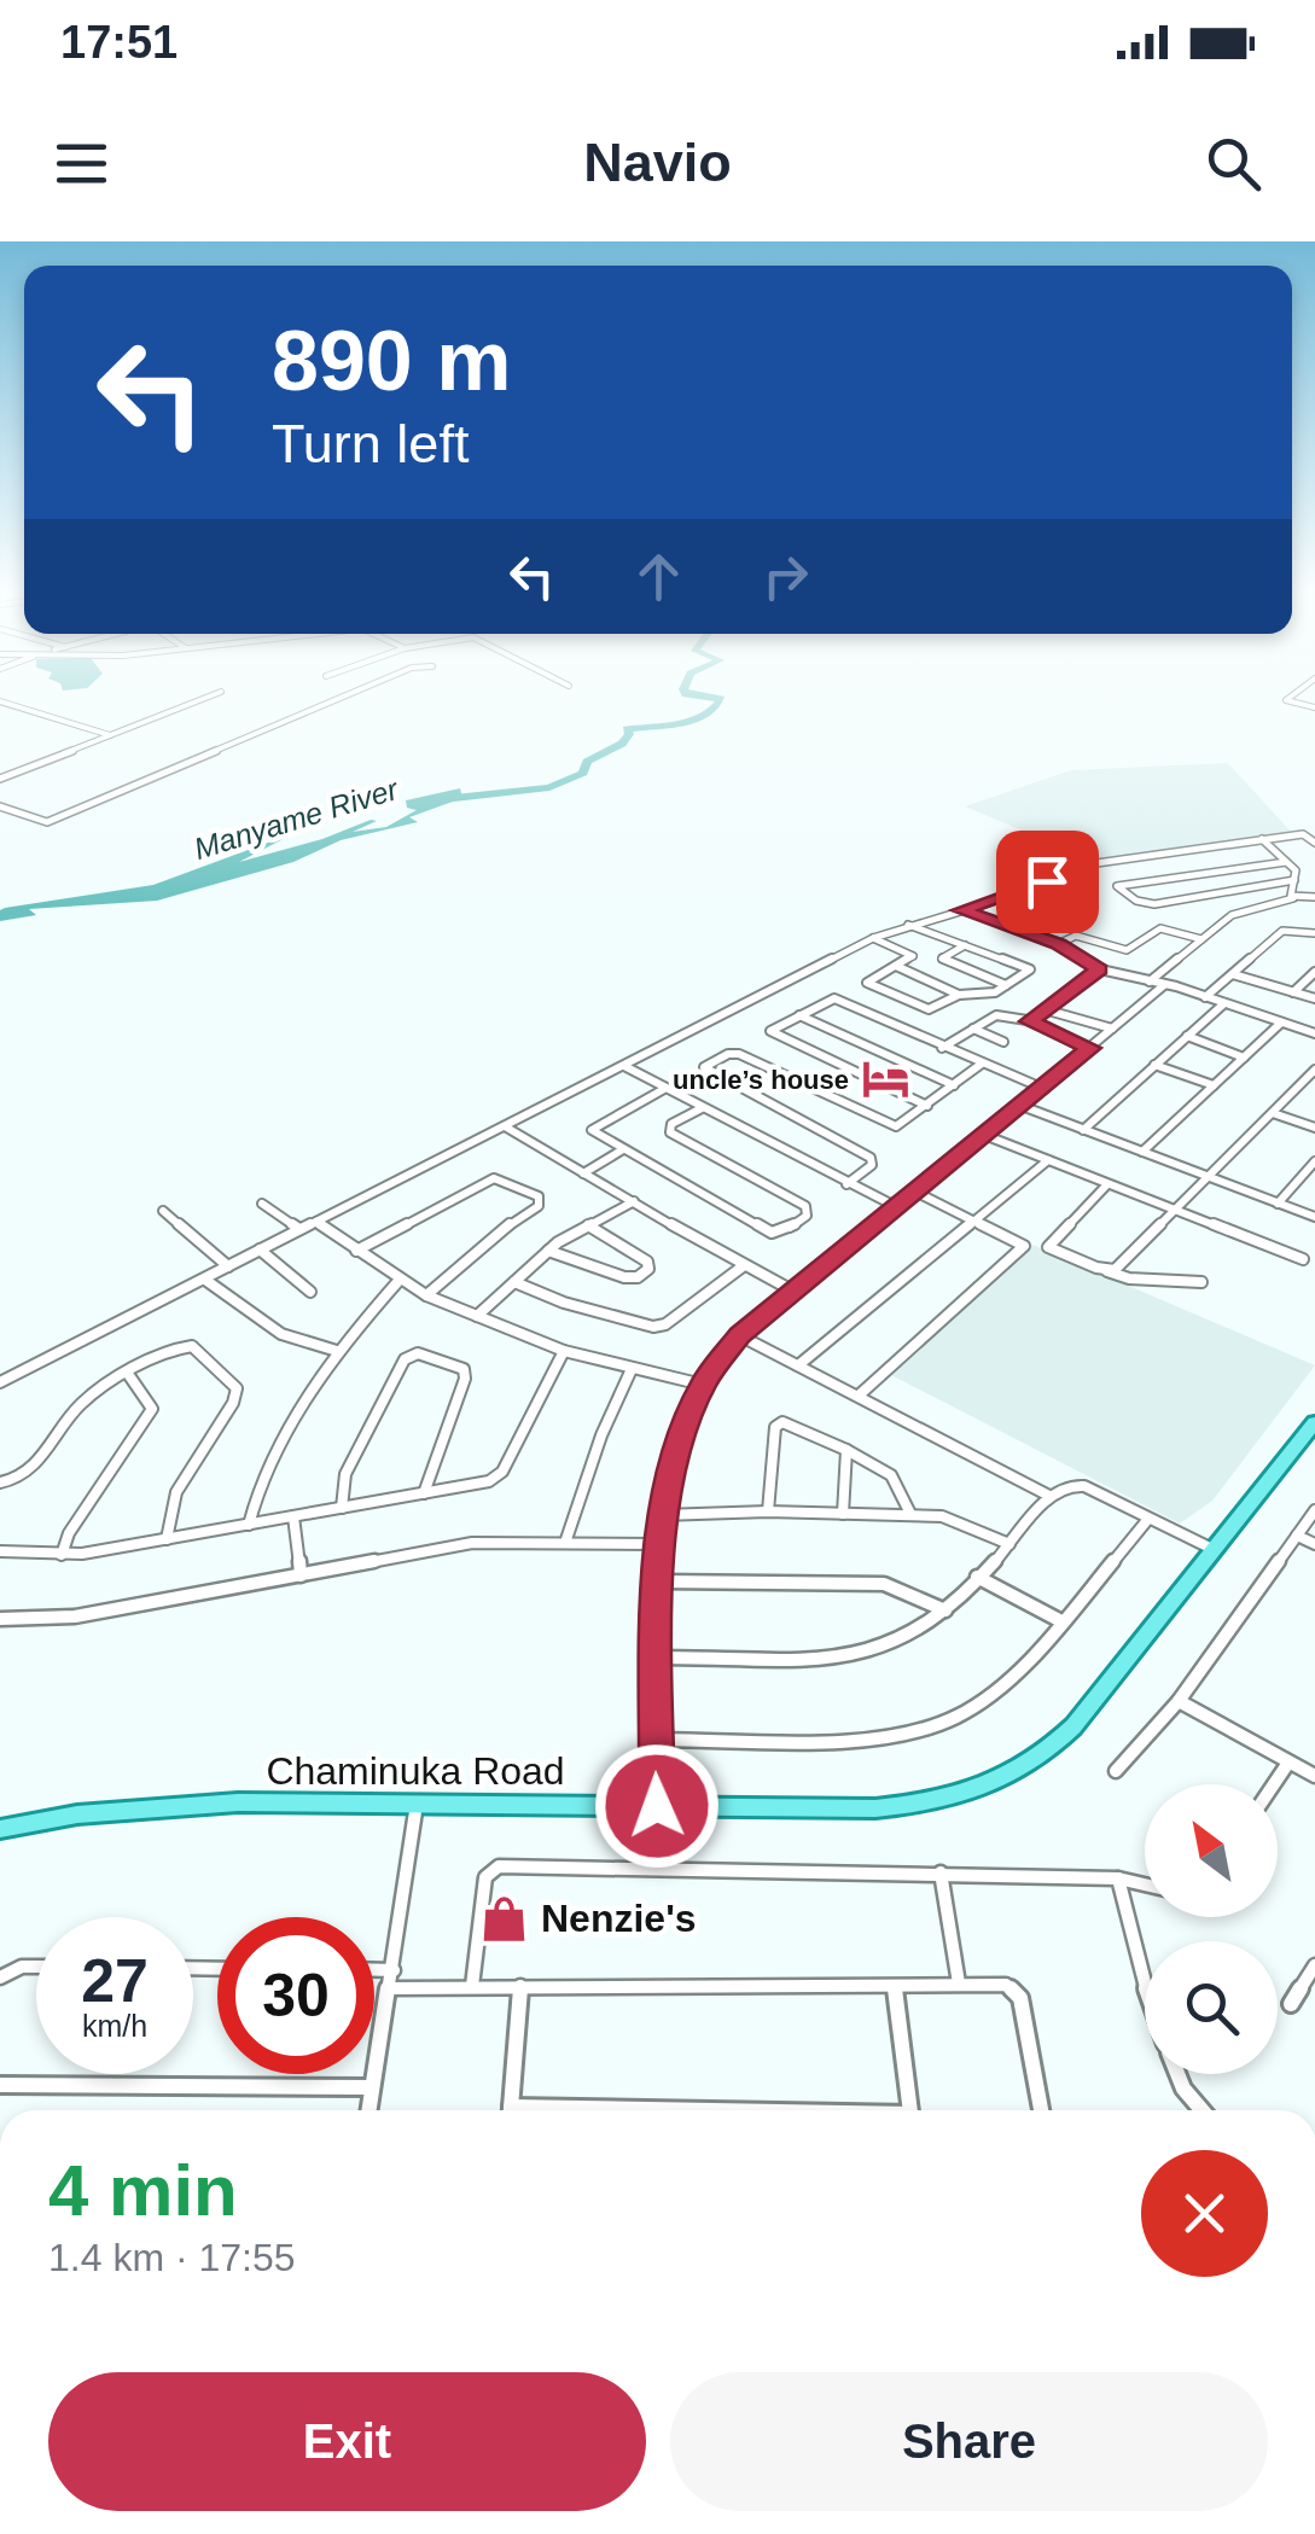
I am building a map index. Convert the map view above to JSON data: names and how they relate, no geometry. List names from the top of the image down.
{
  "streets": {
    "main road": ["Chaminuka Road"]
  },
  "water": ["Manyame River"],
  "places": {
    "hotel": ["uncle’s house"],
    "shop": ["Nenzie's"]
  },
  "north": "top left",
  "page": {
    "status": "17:51",
    "header": "Navio",
    "turn": ["890 m", "Turn left"],
    "speed": "27 km/h",
    "limit": "30",
    "heading": ["4 min", "1.4 km · 17:55"],
    "buttons": ["Exit", "Share"]
  }
}
